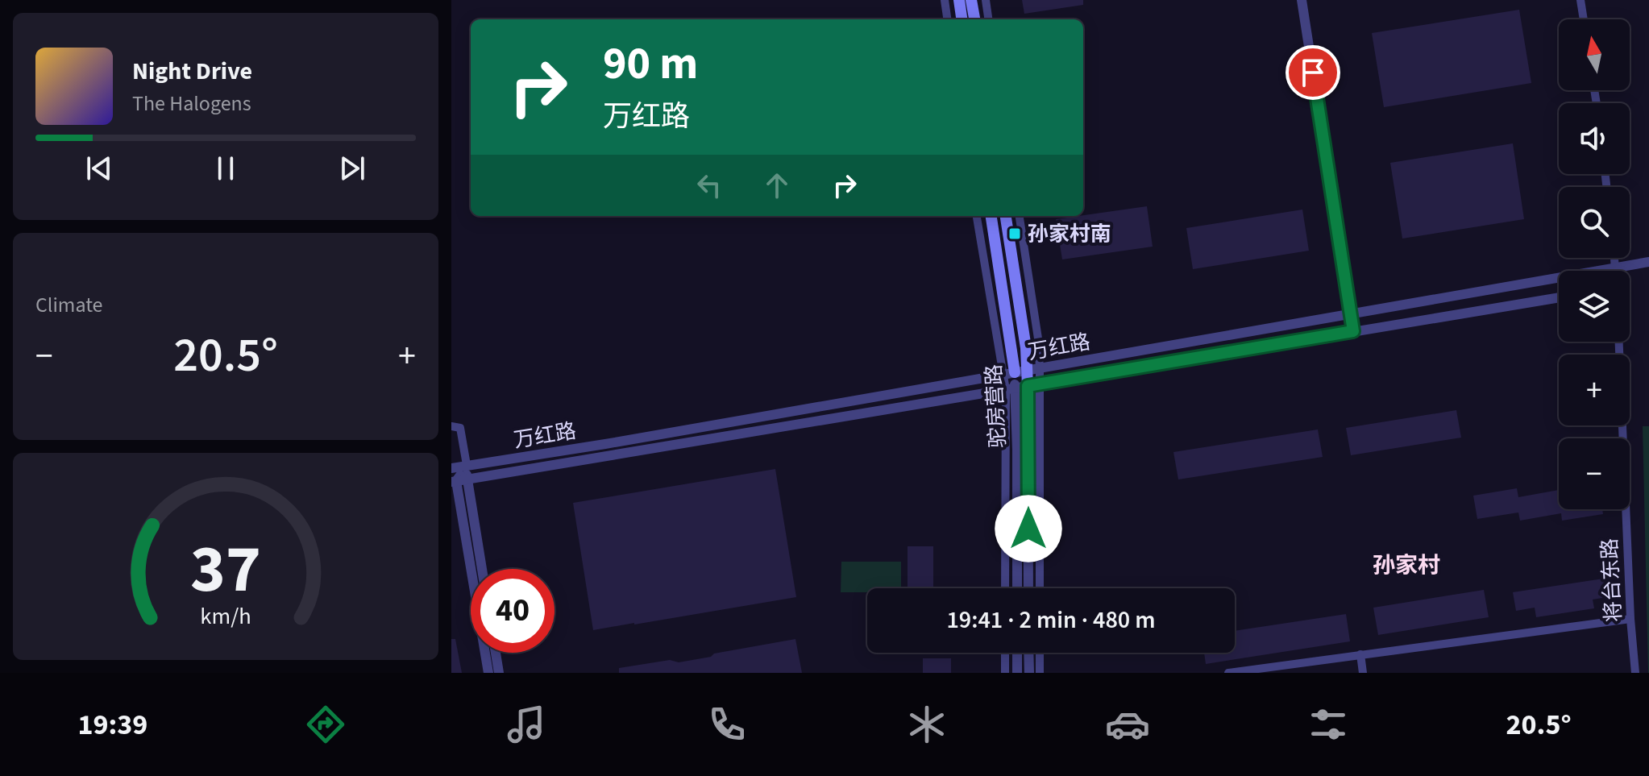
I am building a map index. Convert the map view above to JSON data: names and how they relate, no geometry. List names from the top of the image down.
{
  "streets": {
    "main road": ["驼房营路"],
    "street": ["万红路", "将台东路"]
  },
  "crossings": [
    ["万红路", "驼房营路"]
  ],
  "districts": ["孙家村"],
  "places": {
    "transit": ["孙家村南"]
  },
  "north": "top",
  "page": {
    "map_buttons": ["+", "−"],
    "turn": ["90 m", "万红路"],
    "song": ["Night Drive", "The Halogens"],
    "tile": "Climate",
    "heat": ["−", "20.5°", "+"],
    "limit": "40",
    "trip": "19:41 · 2 min · 480 m",
    "tabs": ["19:39", "20.5°"],
    "gauge": ["37", "km/h"]
  }
}
